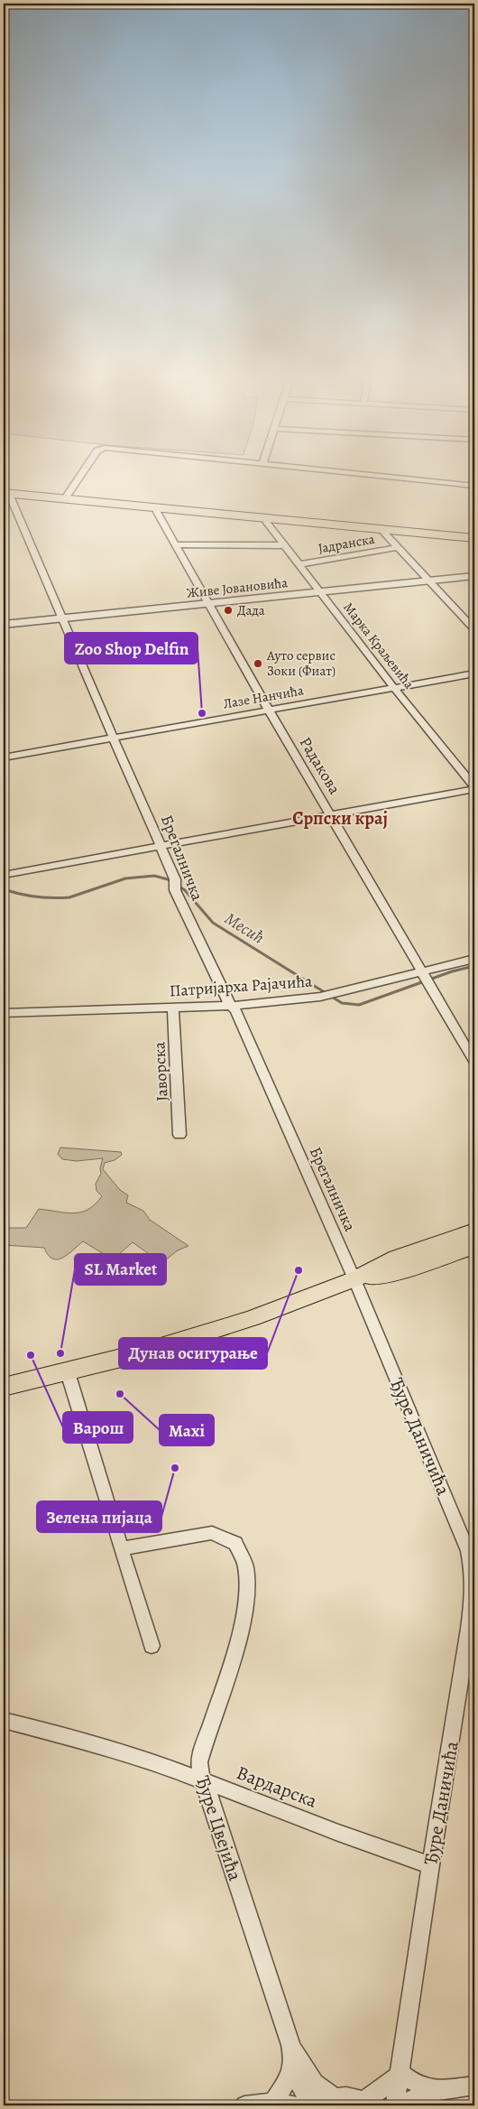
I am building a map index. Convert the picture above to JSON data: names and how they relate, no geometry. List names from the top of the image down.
{
  "streets": {
    "street": [
      "Јадранска",
      "Живе Јовановића",
      "Марка Краљевића",
      "Лазе Нанчића",
      "Радакова",
      "Брегалничка",
      "Патријарха Рајачића",
      "Јаворска",
      "Ђуре Даничића",
      "Вардарска",
      "Ђуре Цвејића"
    ]
  },
  "crossings": [
    ["Јадранска", "Марка Краљевића"],
    ["Живе Јовановића", "Марка Краљевића"],
    ["Живе Јовановића", "Радакова"],
    ["Живе Јовановића", "Брегалничка"],
    ["Марка Краљевића", "Лазе Нанчића"],
    ["Лазе Нанчића", "Радакова"],
    ["Лазе Нанчића", "Брегалничка"],
    ["Радакова", "Патријарха Рајачића"],
    ["Брегалничка", "Патријарха Рајачића"],
    ["Брегалничка", "Ђуре Даничића"],
    ["Патријарха Рајачића", "Јаворска"],
    ["Ђуре Даничића", "Вардарска"],
    ["Вардарска", "Ђуре Цвејића"]
  ],
  "districts": ["Српски крај"],
  "water": ["Месић"],
  "places": [
    "Дада",
    "Ауто сервис Зоки (Фиат)",
    "Zoo Shop Delfin",
    "Дунав осигурање",
    "SL Market",
    "Варош",
    "Maxi",
    "Зелена пијаца"
  ]
}
